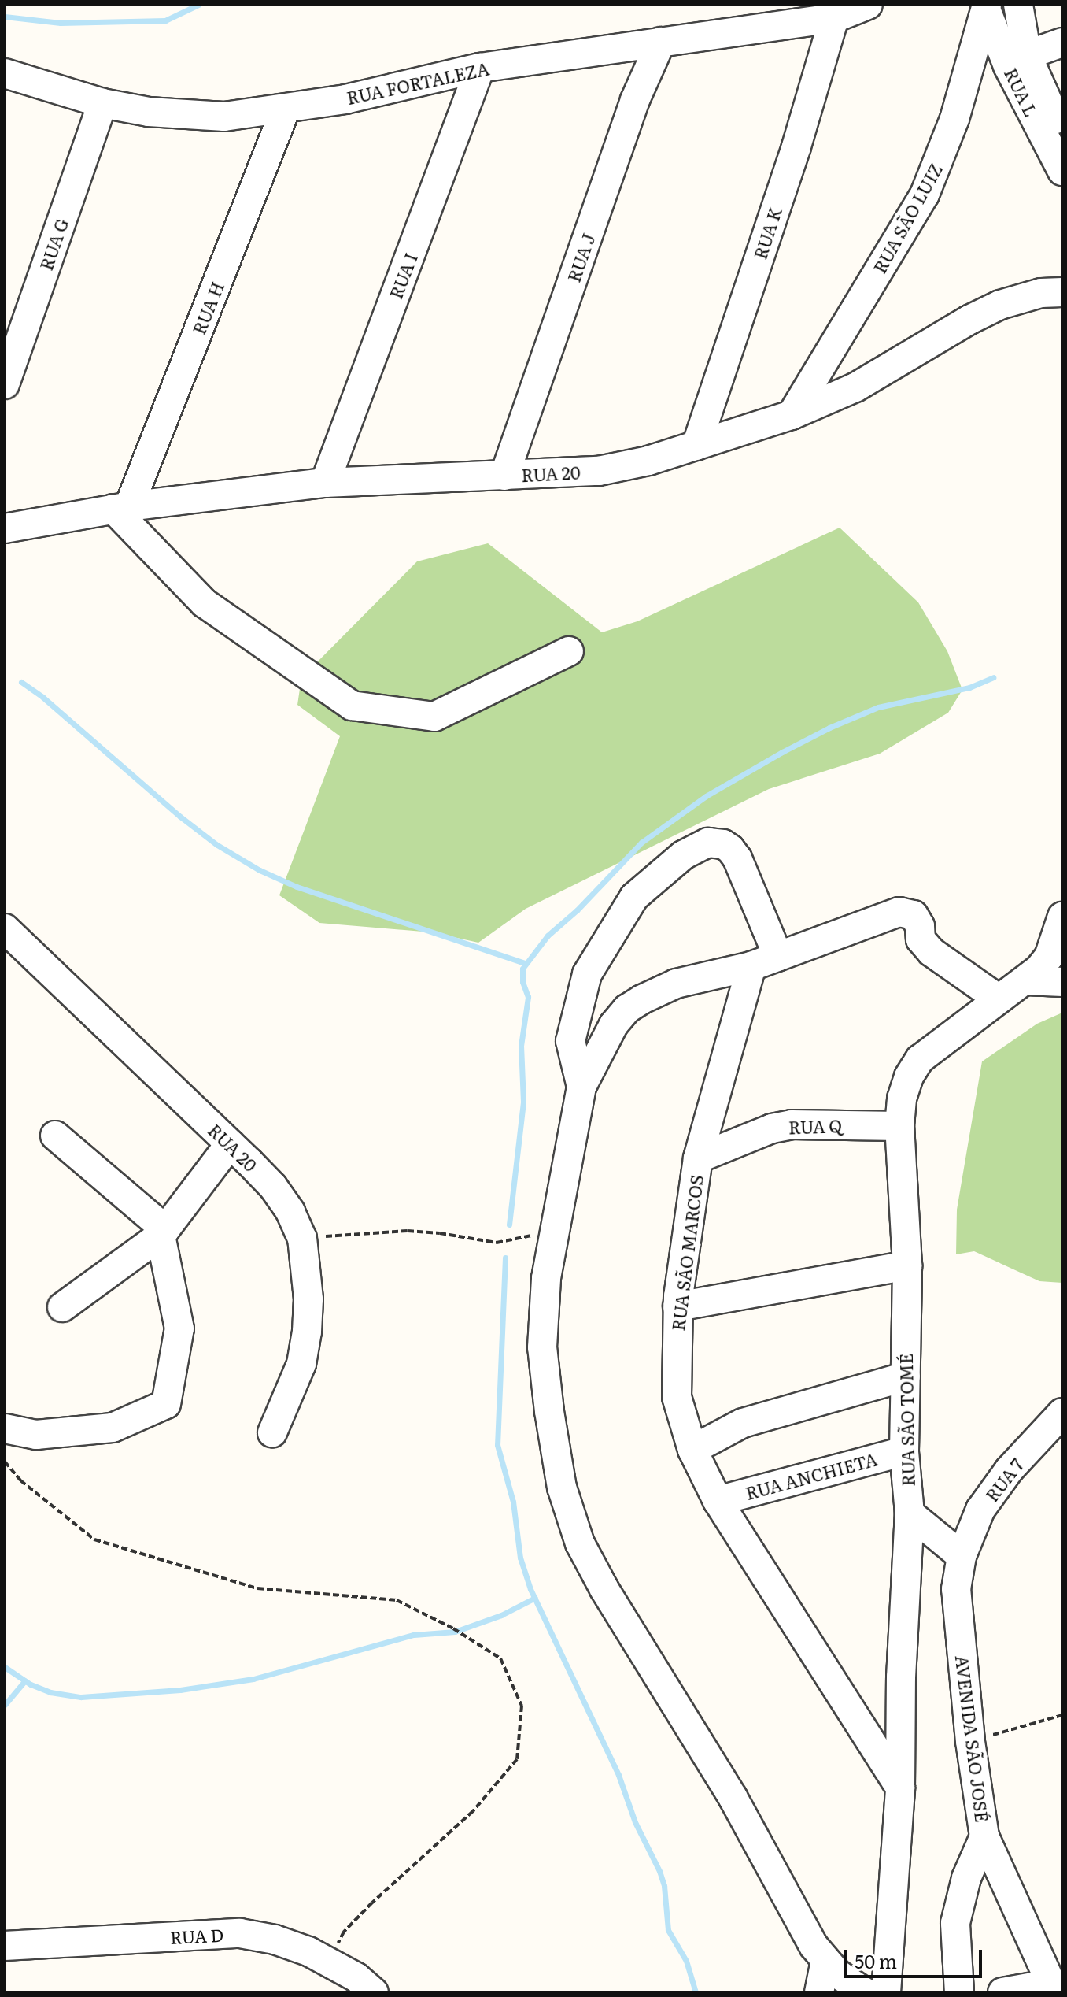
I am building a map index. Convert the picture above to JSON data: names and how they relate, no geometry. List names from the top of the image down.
{
  "streets": {
    "street": [
      "RUA FORTALEZA",
      "RUA L",
      "RUA SÃO LUIZ",
      "RUA K",
      "RUA G",
      "RUA J",
      "RUA I",
      "RUA H",
      "RUA 20",
      "RUA Q",
      "RUA SÃO MARCOS",
      "RUA SÃO TOMÉ",
      "RUA ANCHIETA",
      "RUA 7",
      "AVENIDA SÃO JOSÉ",
      "RUA D"
    ]
  },
  "crossings": [
    ["RUA FORTALEZA", "RUA K"],
    ["RUA FORTALEZA", "RUA G"],
    ["RUA FORTALEZA", "RUA J"],
    ["RUA FORTALEZA", "RUA I"],
    ["RUA FORTALEZA", "RUA H"],
    ["RUA L", "RUA SÃO LUIZ"],
    ["RUA SÃO LUIZ", "RUA 20"],
    ["RUA K", "RUA 20"],
    ["RUA J", "RUA 20"],
    ["RUA I", "RUA 20"],
    ["RUA H", "RUA 20"],
    ["RUA Q", "RUA SÃO MARCOS"],
    ["RUA Q", "RUA SÃO TOMÉ"],
    ["RUA SÃO MARCOS", "RUA SÃO TOMÉ"],
    ["RUA SÃO MARCOS", "RUA ANCHIETA"],
    ["RUA SÃO TOMÉ", "RUA ANCHIETA"],
    ["RUA 7", "AVENIDA SÃO JOSÉ"]
  ],
  "scale_bar": "50 m"
}
